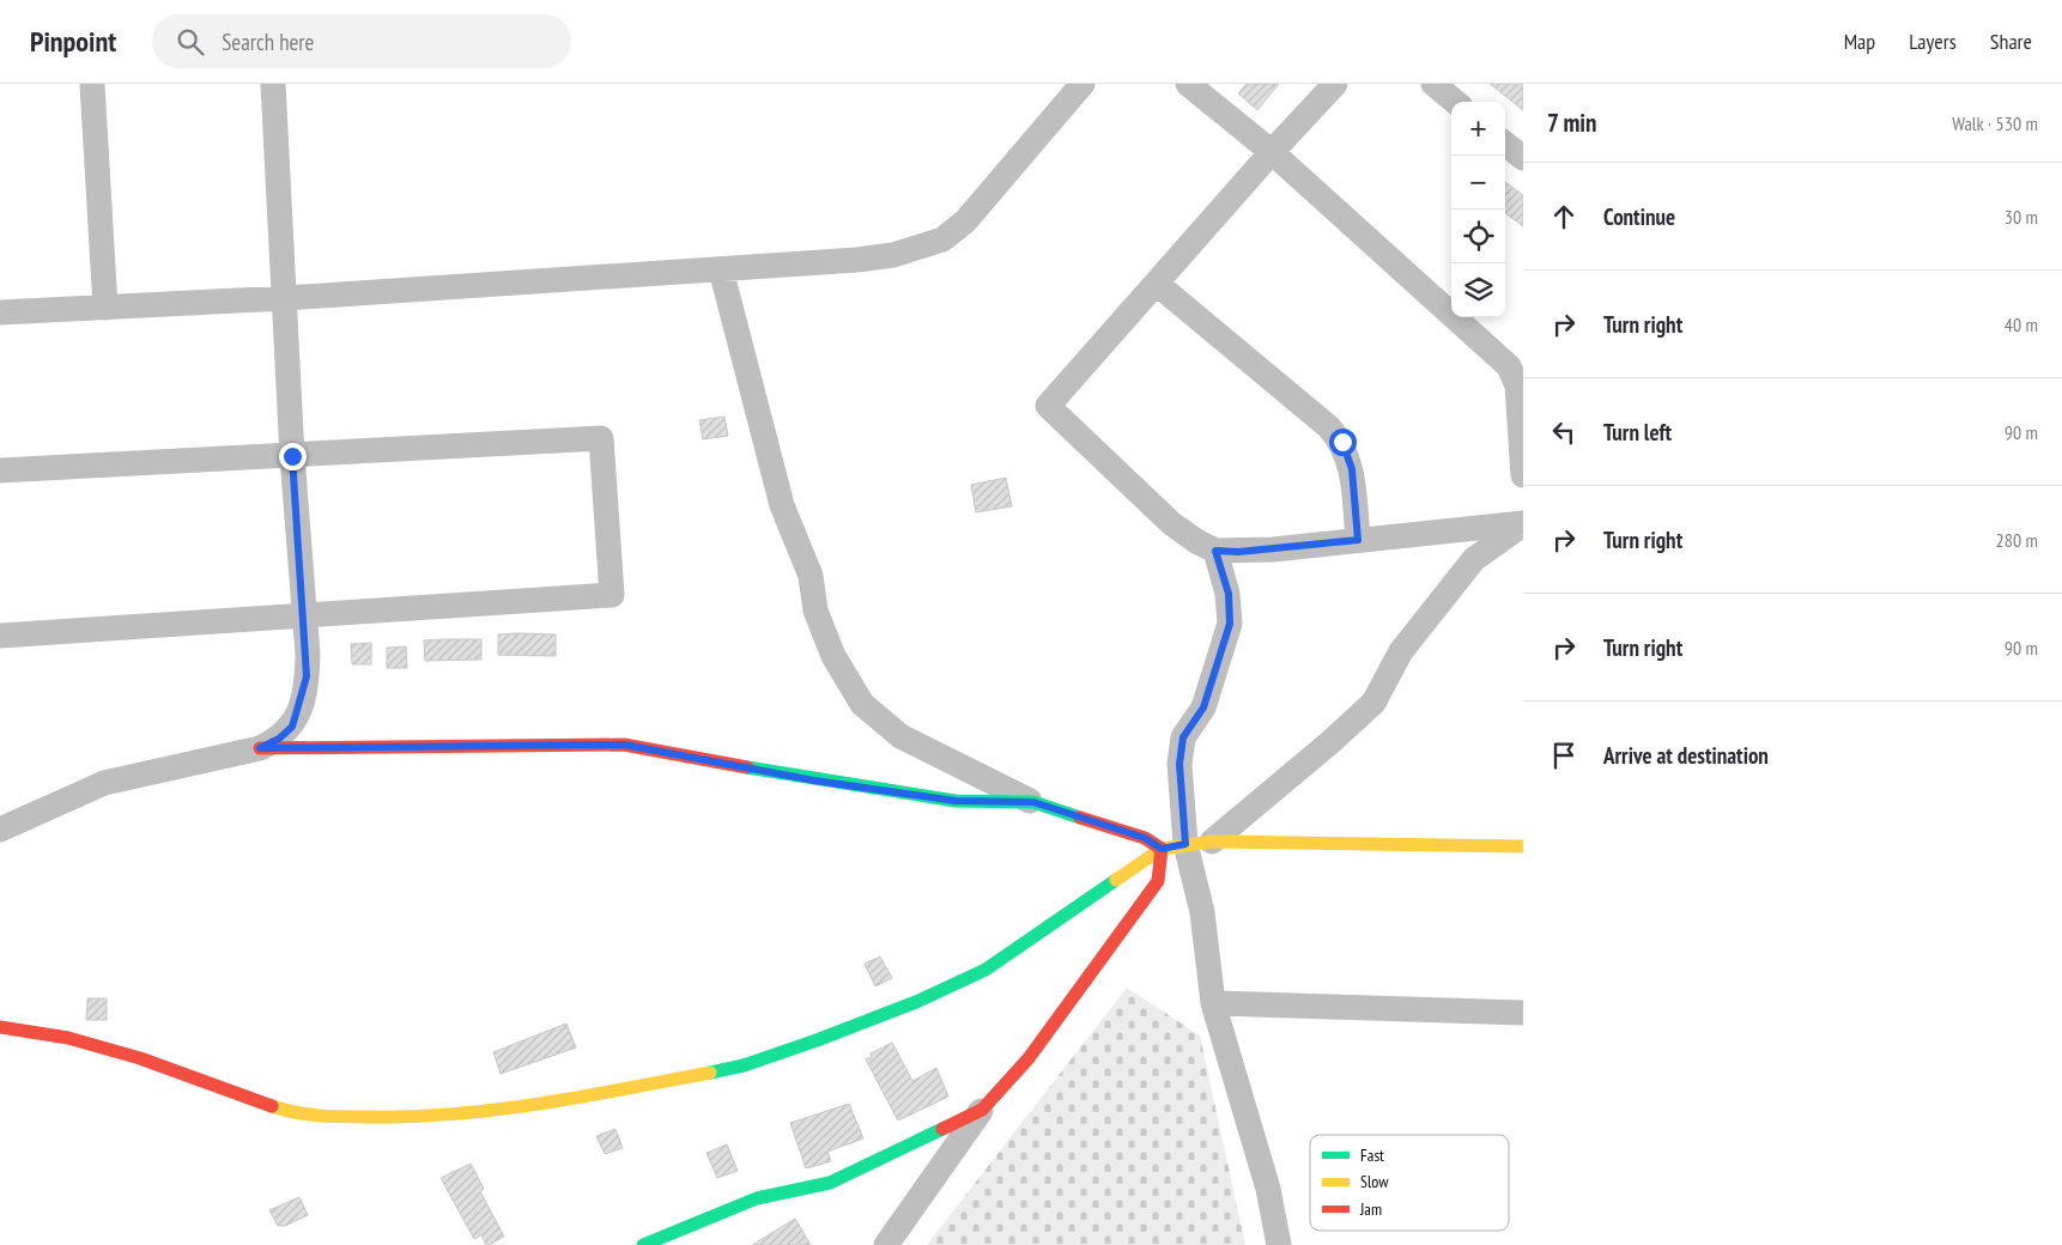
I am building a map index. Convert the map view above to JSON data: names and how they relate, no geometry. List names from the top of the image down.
{
  "legend": ["Fast", "Slow", "Jam"],
  "page": {
    "header": "Pinpoint",
    "search": "Search here",
    "nav": ["Map", "Layers", "Share"],
    "heading": ["7 min", "Walk · 530 m"],
    "map_buttons": ["+", "−"],
    "list": [
      ["Continue", "30 m"],
      ["Turn right", "40 m"],
      ["Turn left", "90 m"],
      ["Turn right", "280 m"],
      ["Turn right", "90 m"],
      "Arrive at destination"
    ]
  }
}
